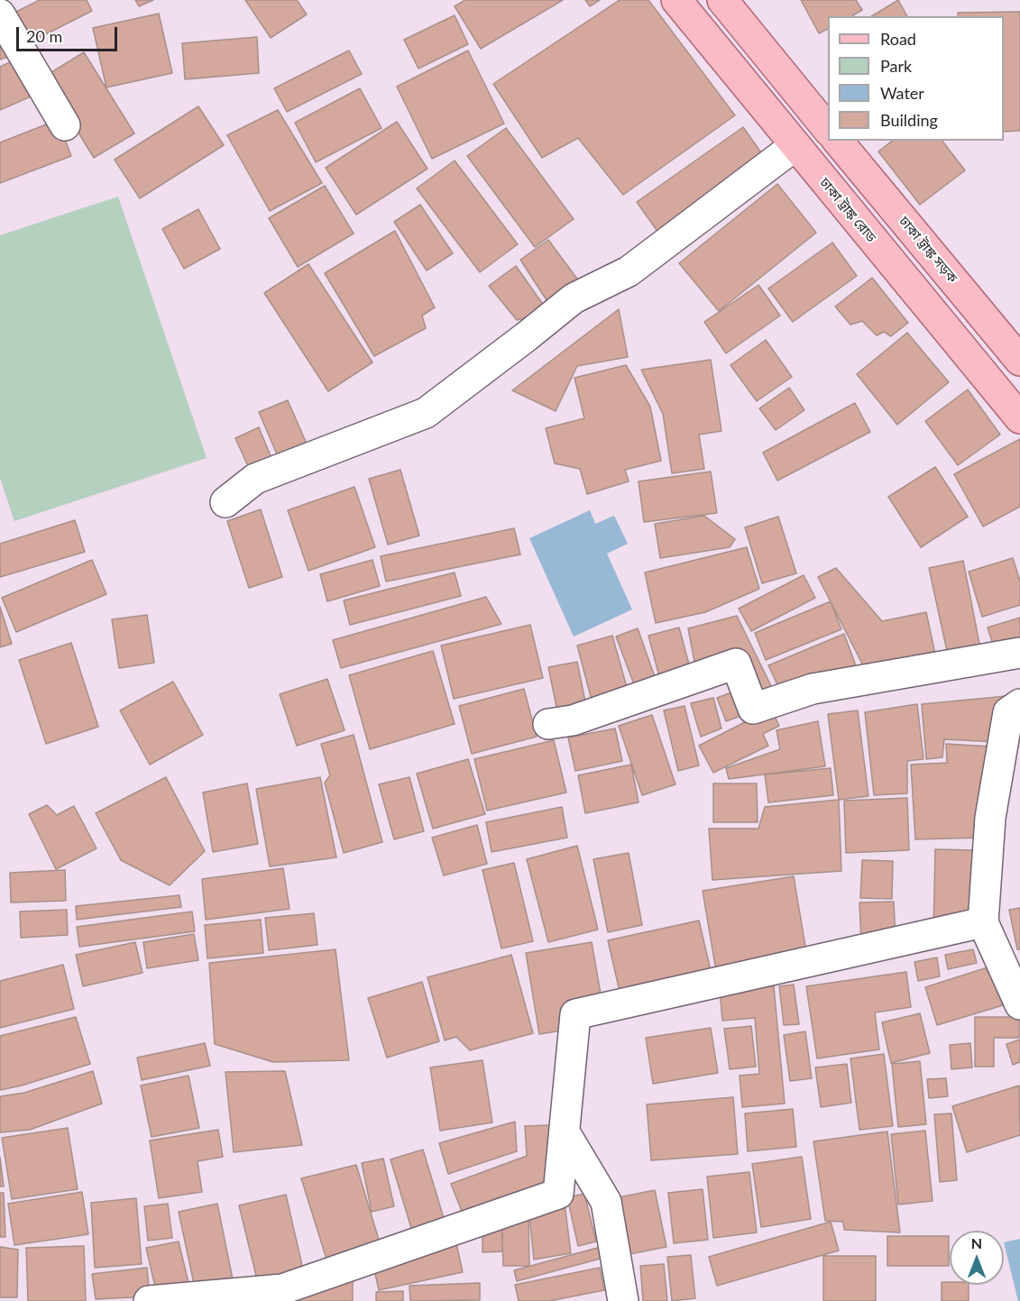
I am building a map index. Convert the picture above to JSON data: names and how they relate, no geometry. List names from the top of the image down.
{
  "streets": {
    "main road": ["ঢাকা ট্রাঙ্ক রোড", "ঢাকা ট্রাঙ্ক সড়ক"]
  },
  "legend": [
    "Road",
    "Park",
    "Water",
    "Building"
  ],
  "scale_bar": "20 m",
  "north": "top"
}
